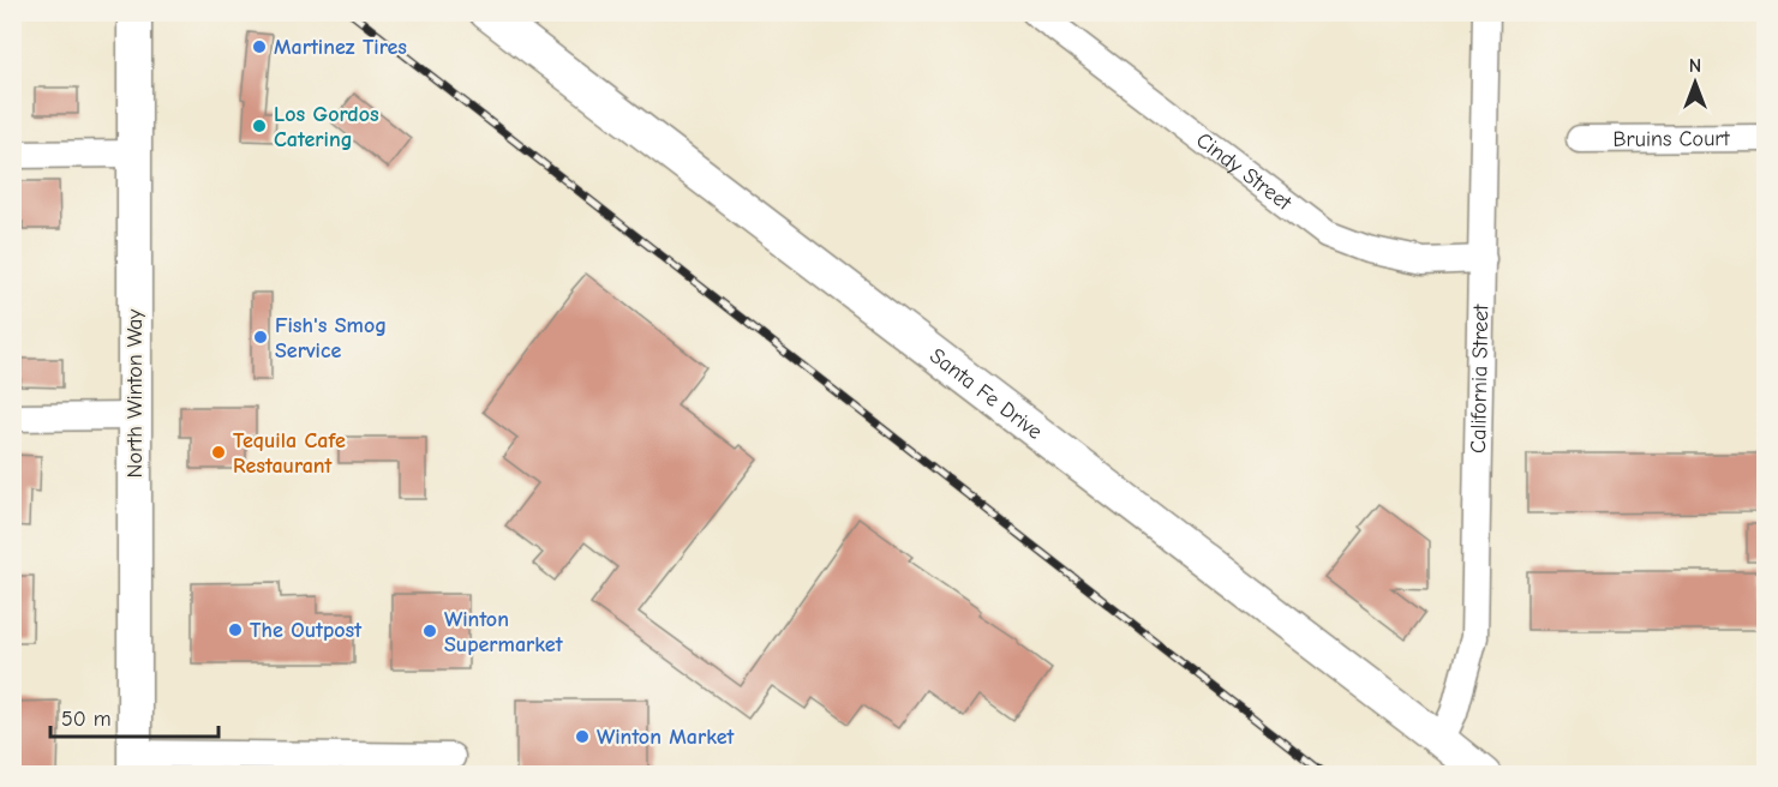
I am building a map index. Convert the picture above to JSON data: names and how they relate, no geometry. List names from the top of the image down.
{
  "streets": {
    "main road": ["Santa Fe Drive", "North Winton Way"],
    "street": ["Bruins Court", "Cindy Street", "California Street"]
  },
  "crossings": [
    ["Cindy Street", "California Street"],
    ["California Street", "Santa Fe Drive"]
  ],
  "places": [
    "Martinez Tires",
    "Los Gordos Catering",
    "Fish's Smog Service",
    "Tequila Cafe Restaurant",
    "The Outpost",
    "Winton Supermarket",
    "Winton Market"
  ],
  "scale_bar": "50 m",
  "north": "top"
}
